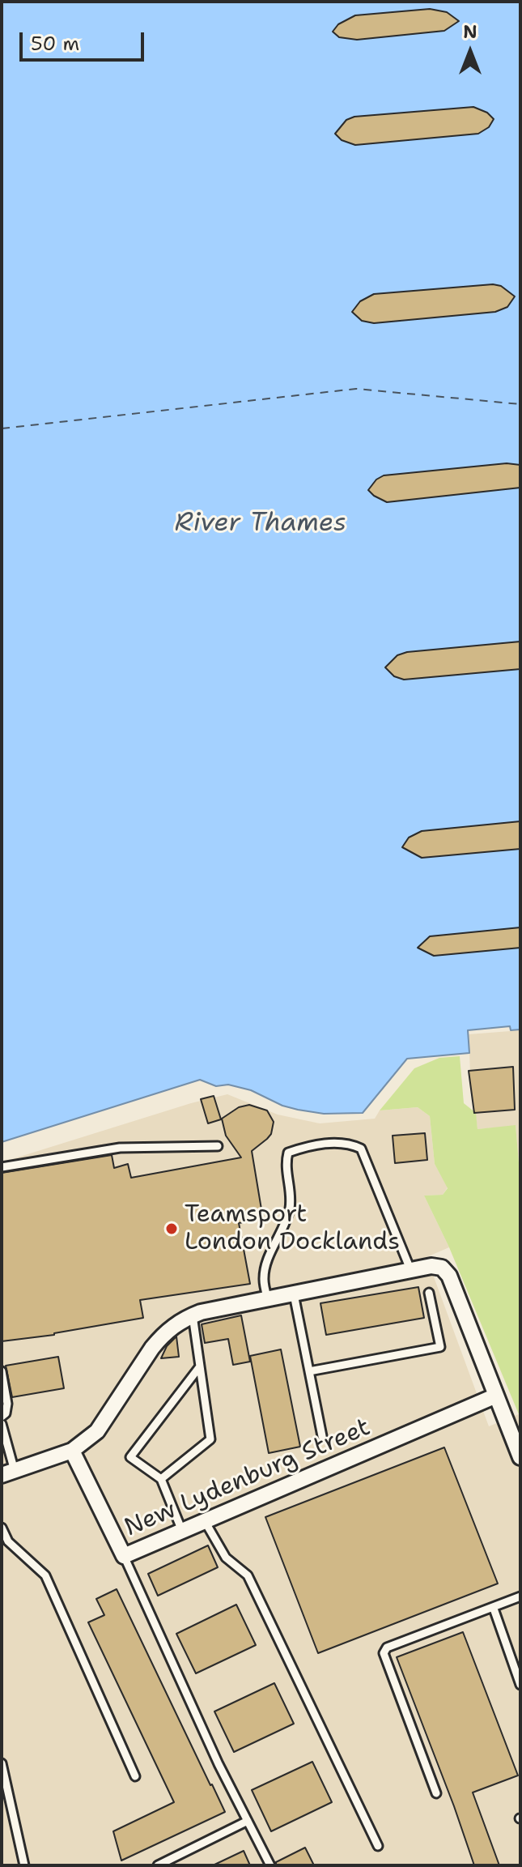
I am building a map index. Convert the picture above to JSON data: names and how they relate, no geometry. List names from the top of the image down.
{
  "streets": {
    "street": ["New Lydenburg Street"]
  },
  "water": ["River Thames"],
  "places": ["Teamsport London Docklands"],
  "scale_bar": "50 m",
  "north": "top"
}
